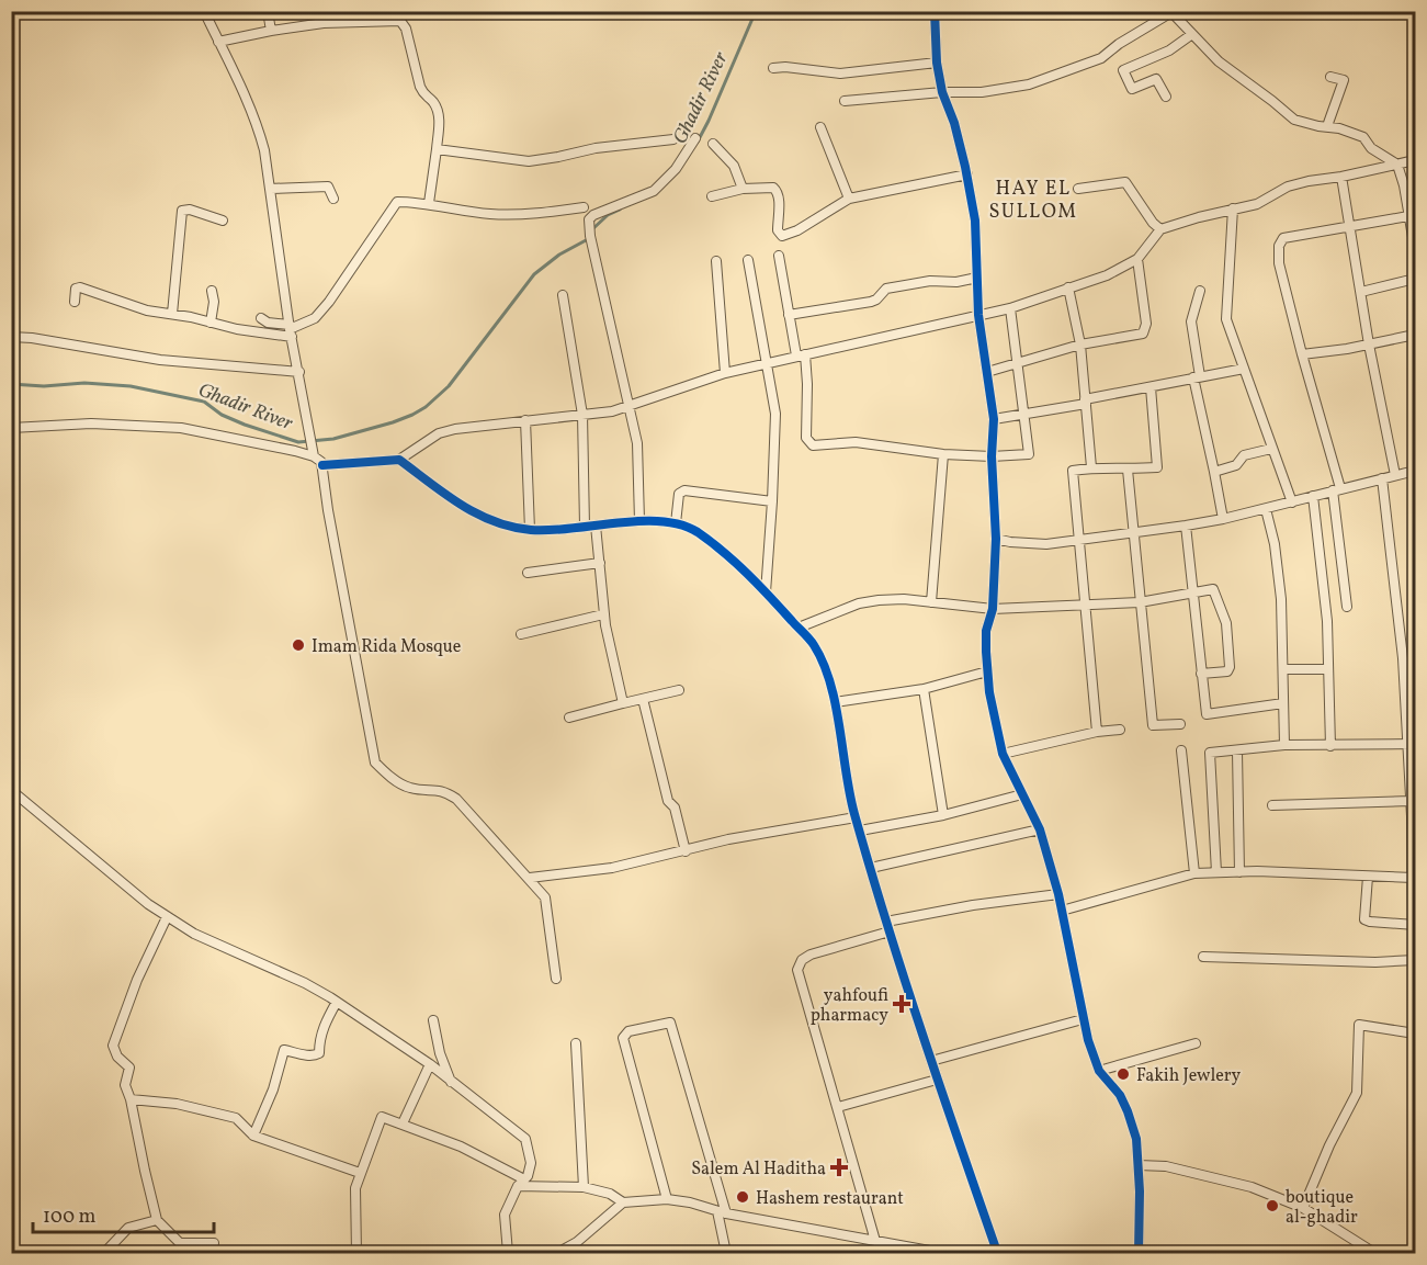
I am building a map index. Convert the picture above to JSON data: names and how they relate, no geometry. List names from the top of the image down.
{
  "districts": ["HAY EL SULLOM"],
  "water": ["Ghadir River"],
  "places": {
    "other": [
      "Imam Rida Mosque",
      "Fakih Jewlery",
      "Hashem restaurant",
      "boutique al-ghadir"
    ],
    "health": ["yahfoufi pharmacy", "Salem Al Haditha"]
  },
  "scale_bar": "100 m"
}
